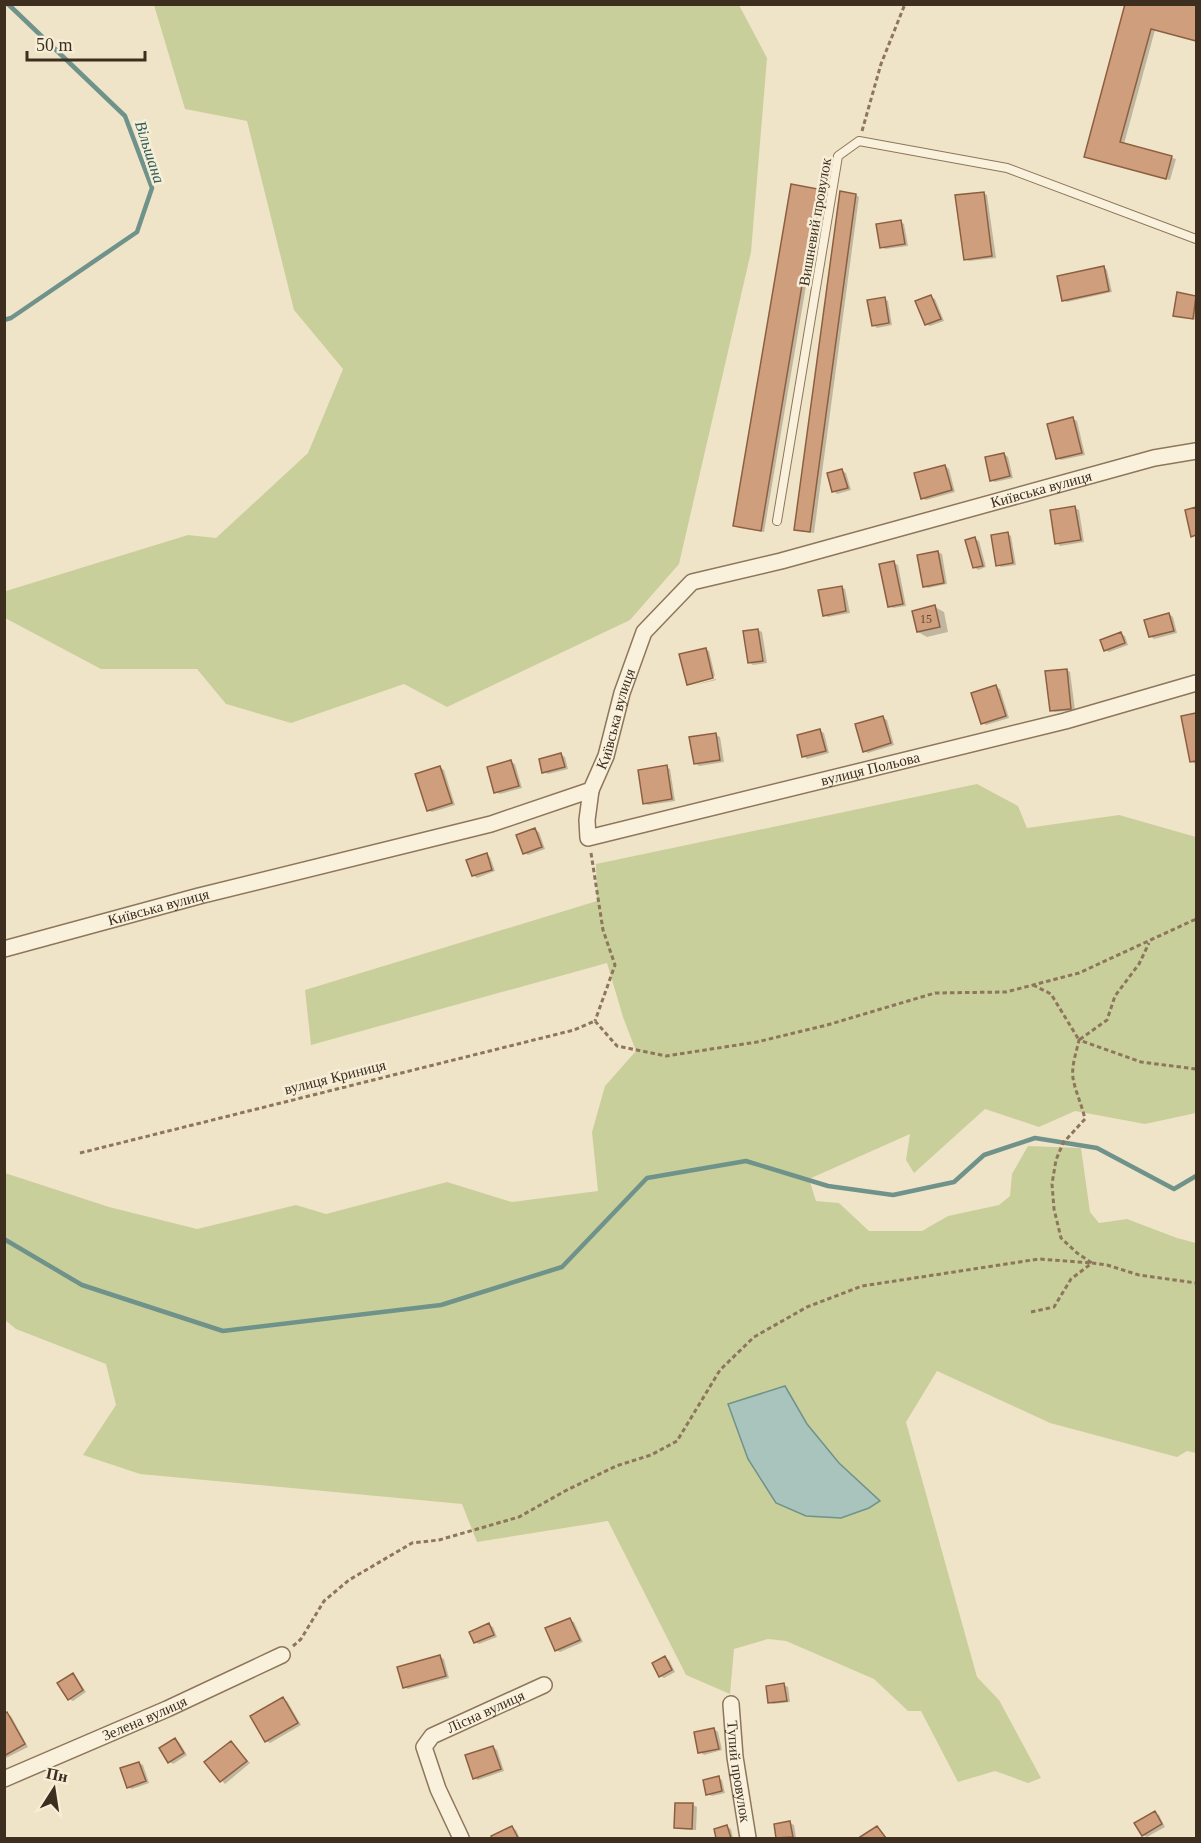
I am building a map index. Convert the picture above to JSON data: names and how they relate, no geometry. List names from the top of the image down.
{
  "streets": {
    "street": [
      "Київська вулиця",
      "вулиця Польова",
      "Лісна вулиця",
      "Зелена вулиця",
      "Тупий провулок"
    ],
    "lane": ["Вишневий провулок"],
    "path": ["вулиця Криниця"]
  },
  "water": ["Вільшана"],
  "house_numbers": ["15"],
  "scale_bar": "50 m",
  "north": "top"
}
